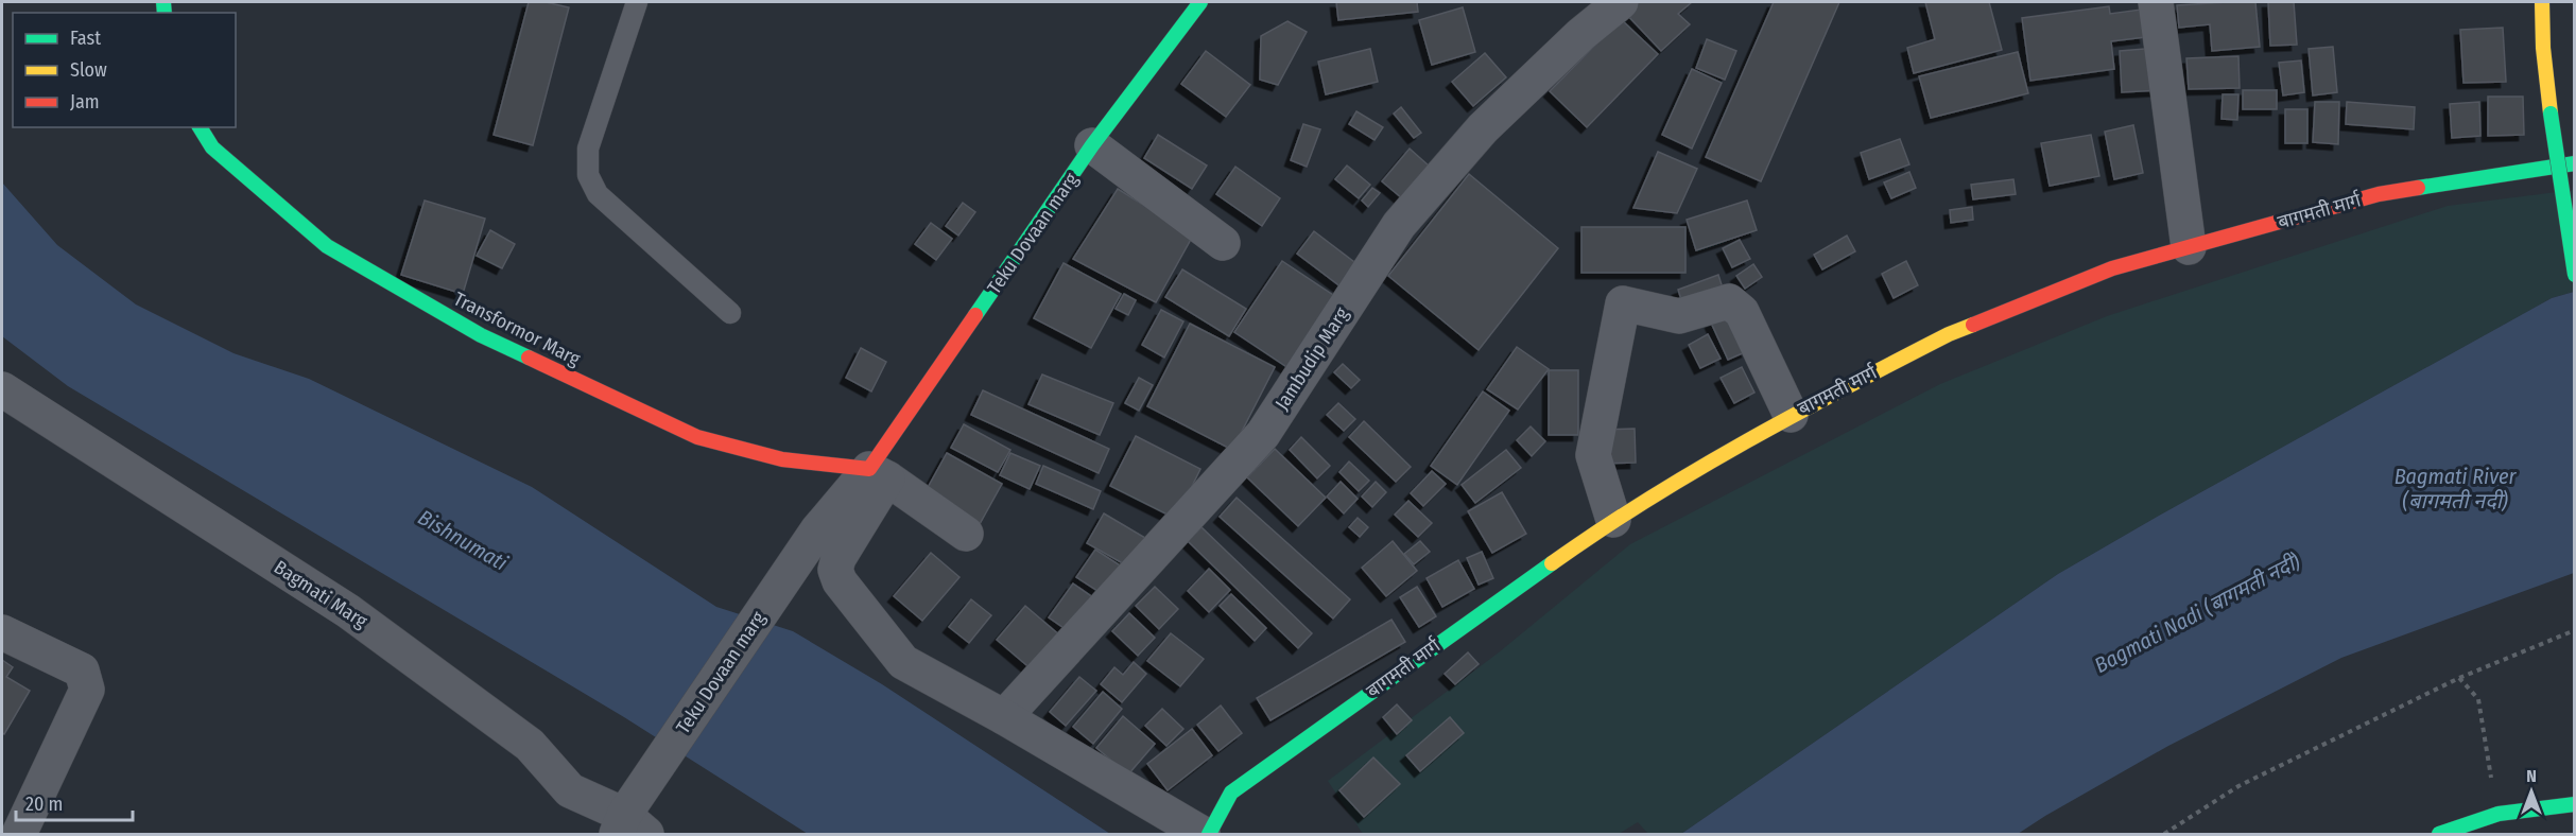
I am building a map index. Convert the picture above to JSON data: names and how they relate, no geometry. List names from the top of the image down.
{
  "streets": {
    "street": [
      "बागमती मार्ग",
      "Teku Dovaan marg",
      "Transformor Marg",
      "Jambudip Marg",
      "Bagmati Marg"
    ]
  },
  "crossings": [
    ["Teku Dovaan marg", "Transformor Marg"],
    ["Teku Dovaan marg", "Bagmati Marg"]
  ],
  "water": ["Bagmati River (बागमती नदी)", "Bishnumati", "Bagmati Nadi (बागमती नदी)"],
  "legend": ["Fast", "Slow", "Jam"],
  "scale_bar": "20 m",
  "north": "top"
}
